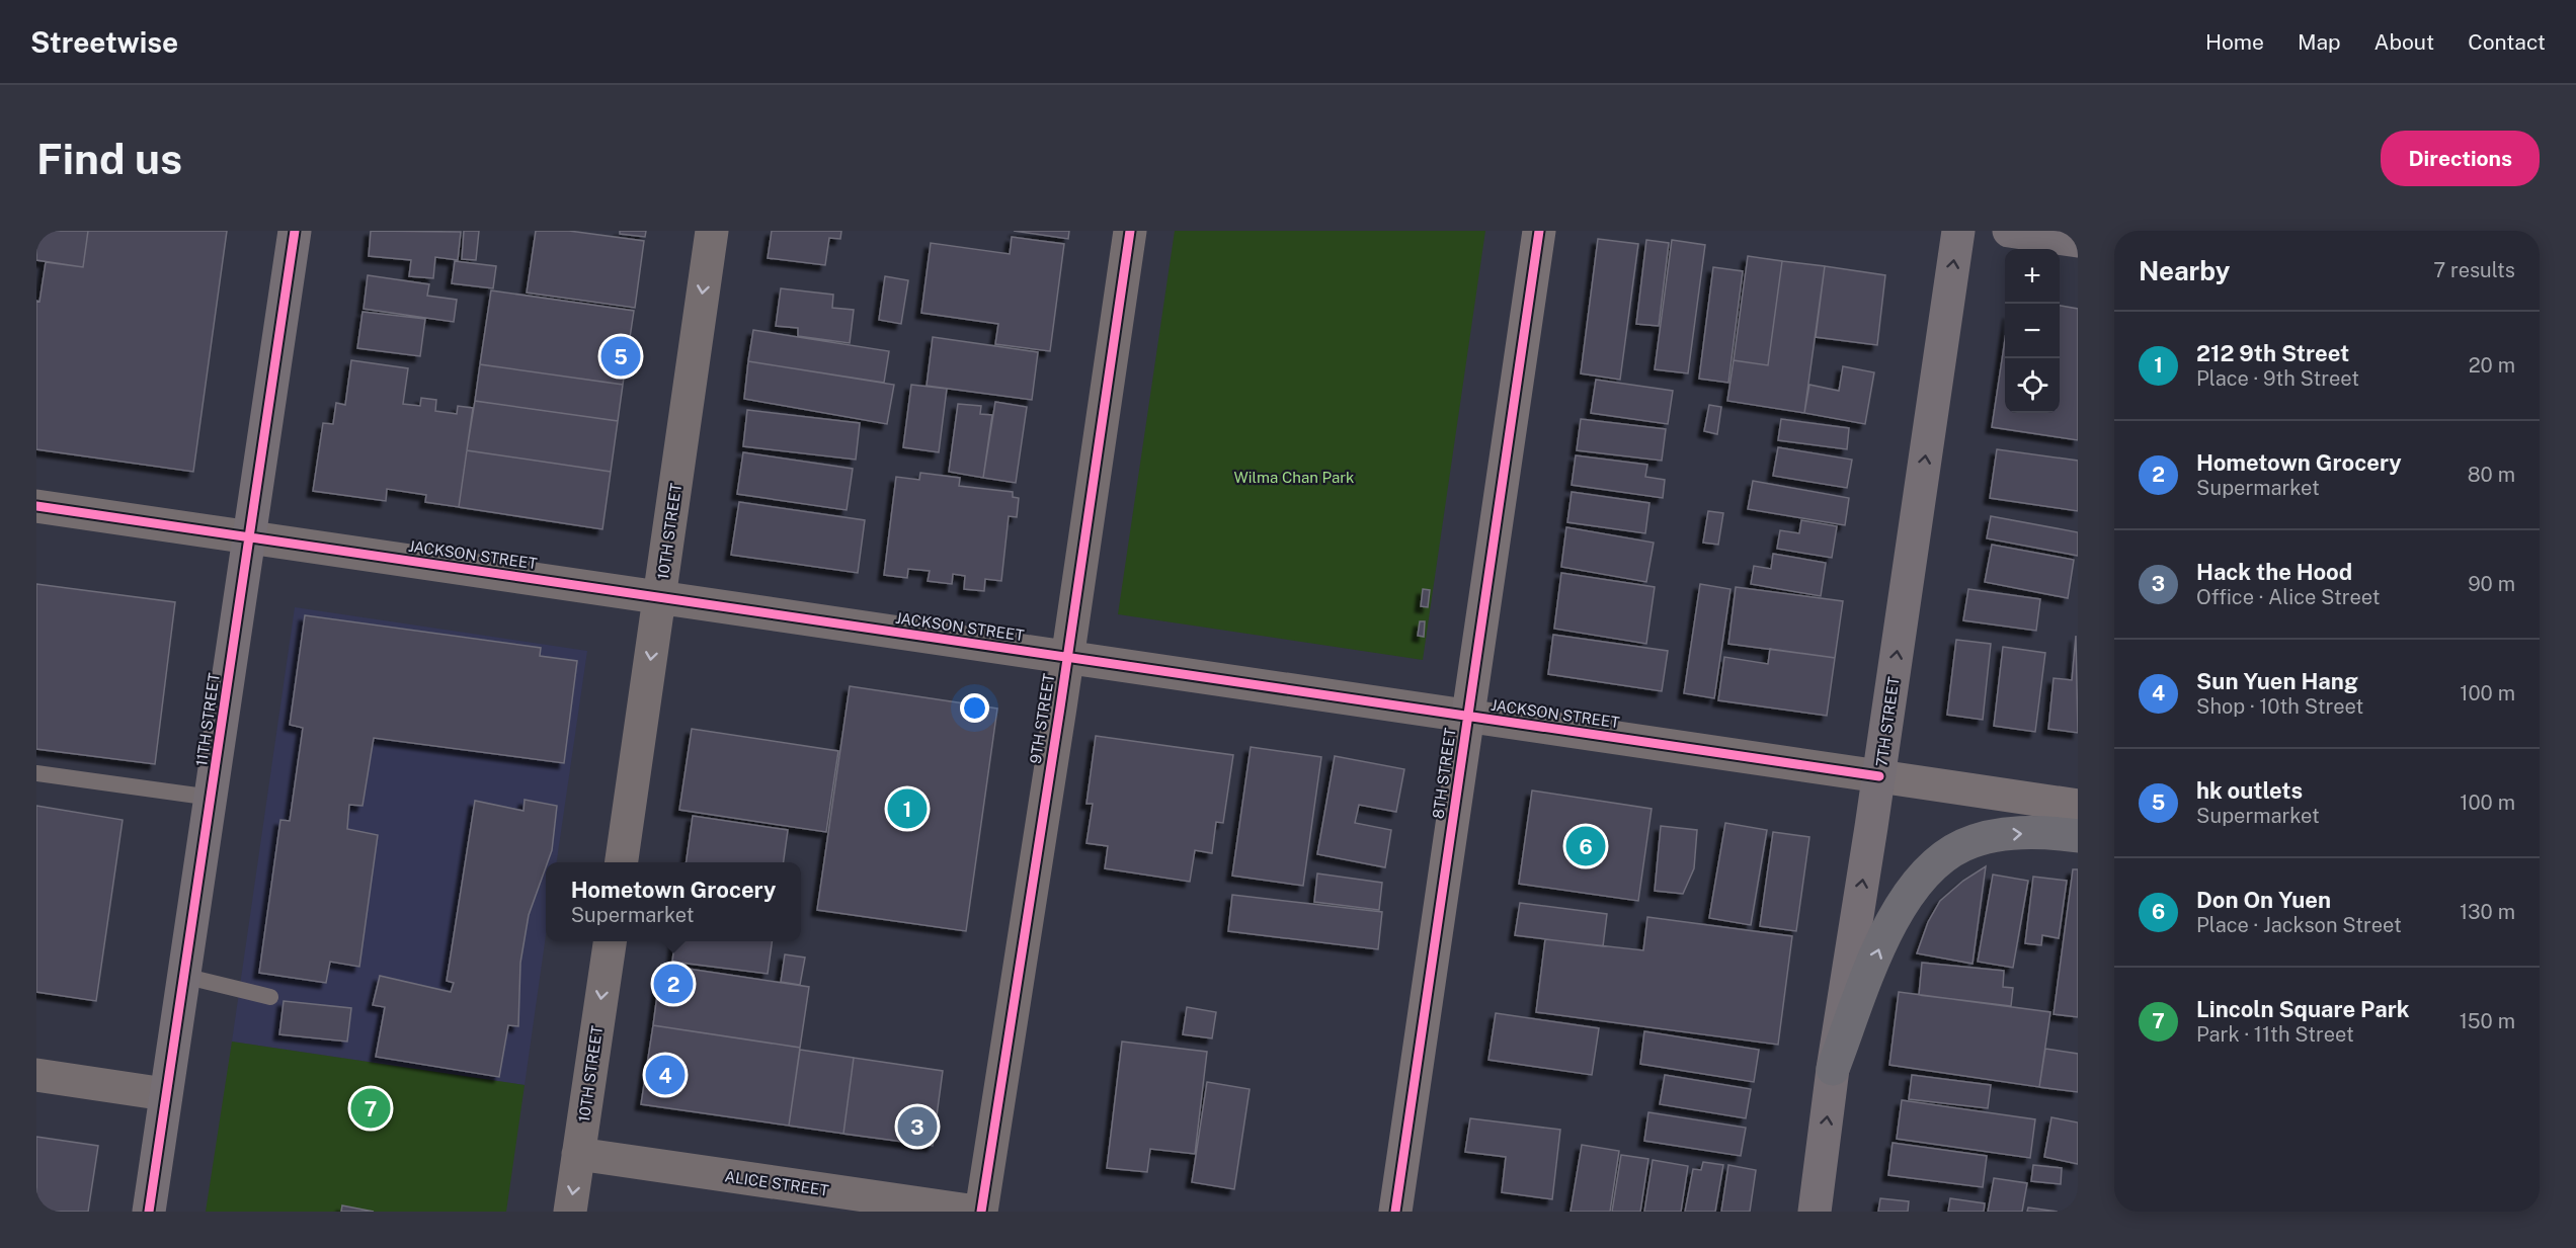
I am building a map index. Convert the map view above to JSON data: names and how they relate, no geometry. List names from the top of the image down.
{
  "streets": {
    "main road": [
      "JACKSON STREET",
      "11TH STREET",
      "7TH STREET",
      "8TH STREET"
    ],
    "street": ["10TH STREET", "9TH STREET", "ALICE STREET"]
  },
  "crossings": [
    ["10TH STREET", "JACKSON STREET"],
    ["10TH STREET", "ALICE STREET"],
    ["JACKSON STREET", "9TH STREET"],
    ["JACKSON STREET", "11TH STREET"],
    ["JACKSON STREET", "7TH STREET"],
    ["JACKSON STREET", "8TH STREET"]
  ],
  "one_way": ["10TH STREET", "7TH STREET"],
  "parks": ["Wilma Chan Park"],
  "page": {
    "header": "Streetwise",
    "nav": [
      "Home",
      "Map",
      "About",
      "Contact"
    ],
    "buttons": "Directions",
    "title": "Find us",
    "heading": ["Nearby", "7 results"],
    "map_buttons": ["+", "−"],
    "list": [
      {
        "mark": "1",
        "name": "212 9th Street",
        "note": "Place · 9th Street",
        "value": "20 m"
      },
      {
        "mark": "2",
        "name": "Hometown Grocery",
        "note": "Supermarket",
        "value": "80 m"
      },
      {
        "mark": "3",
        "name": "Hack the Hood",
        "note": "Office · Alice Street",
        "value": "90 m"
      },
      {
        "mark": "4",
        "name": "Sun Yuen Hang",
        "note": "Shop · 10th Street",
        "value": "100 m"
      },
      {
        "mark": "5",
        "name": "hk outlets",
        "note": "Supermarket",
        "value": "100 m"
      },
      {
        "mark": "6",
        "name": "Don On Yuen",
        "note": "Place · Jackson Street",
        "value": "130 m"
      },
      {
        "mark": "7",
        "name": "Lincoln Square Park",
        "note": "Park · 11th Street",
        "value": "150 m"
      }
    ],
    "pins": [
      "5",
      "1",
      "6",
      "2",
      "4",
      "7",
      "3"
    ],
    "popup": ["Hometown Grocery", "Supermarket"]
  }
}
